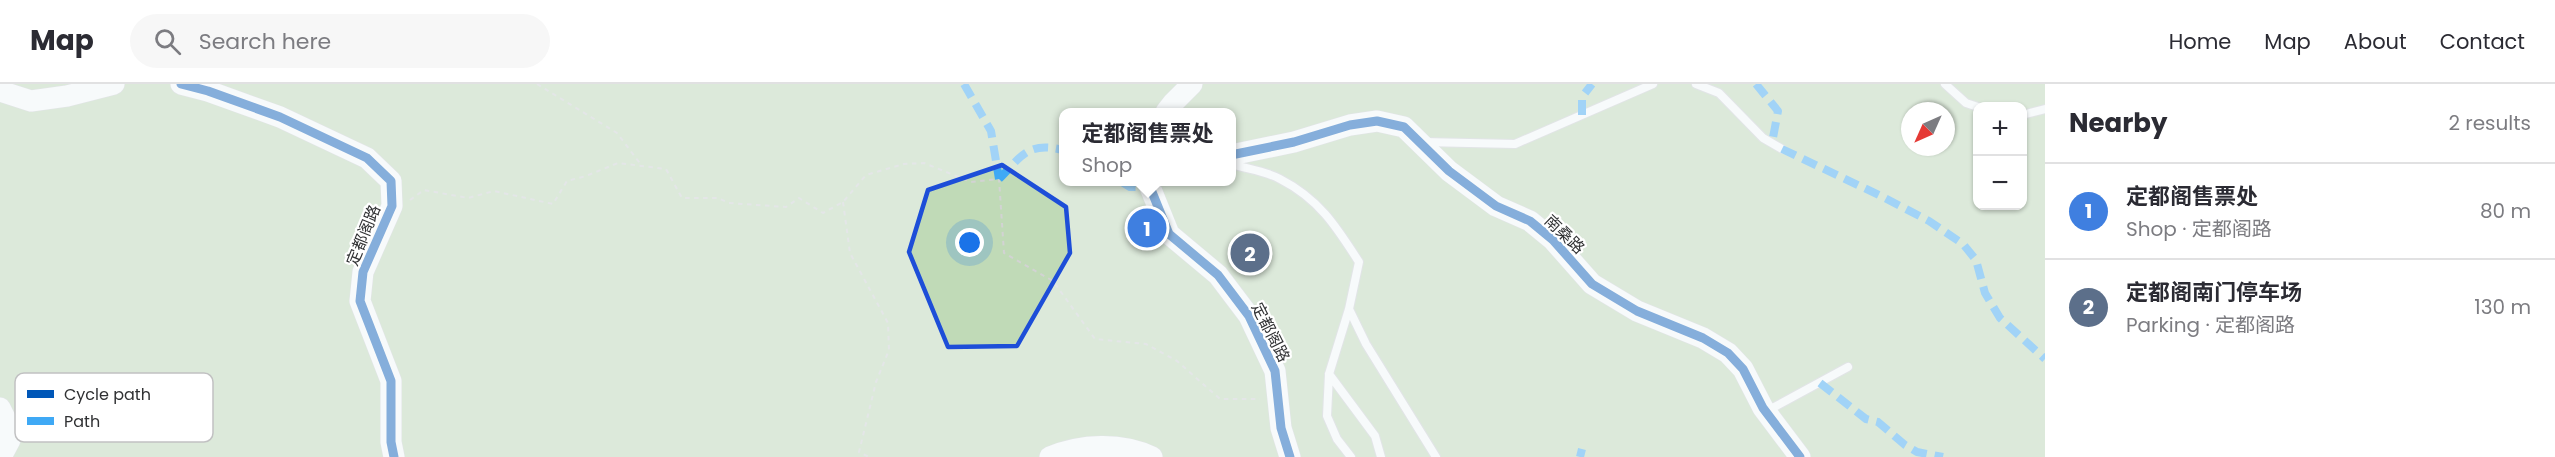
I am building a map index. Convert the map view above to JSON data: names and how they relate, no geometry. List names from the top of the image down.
{
  "streets": {
    "street": ["南桑路", "定都阁路"]
  },
  "legend": ["Cycle path", "Path"],
  "north": "bottom left",
  "page": {
    "header": "Map",
    "search": "Search here",
    "nav": [
      "Home",
      "Map",
      "About",
      "Contact"
    ],
    "heading": ["Nearby", "2 results"],
    "map_buttons": ["+", "−"],
    "popup": ["定都阁售票处", "Shop"],
    "list": [
      {
        "mark": "1",
        "name": "定都阁售票处",
        "note": "Shop · 定都阁路",
        "value": "80 m"
      },
      {
        "mark": "2",
        "name": "定都阁南门停车场",
        "note": "Parking · 定都阁路",
        "value": "130 m"
      }
    ],
    "pins": ["1", "2"]
  }
}
